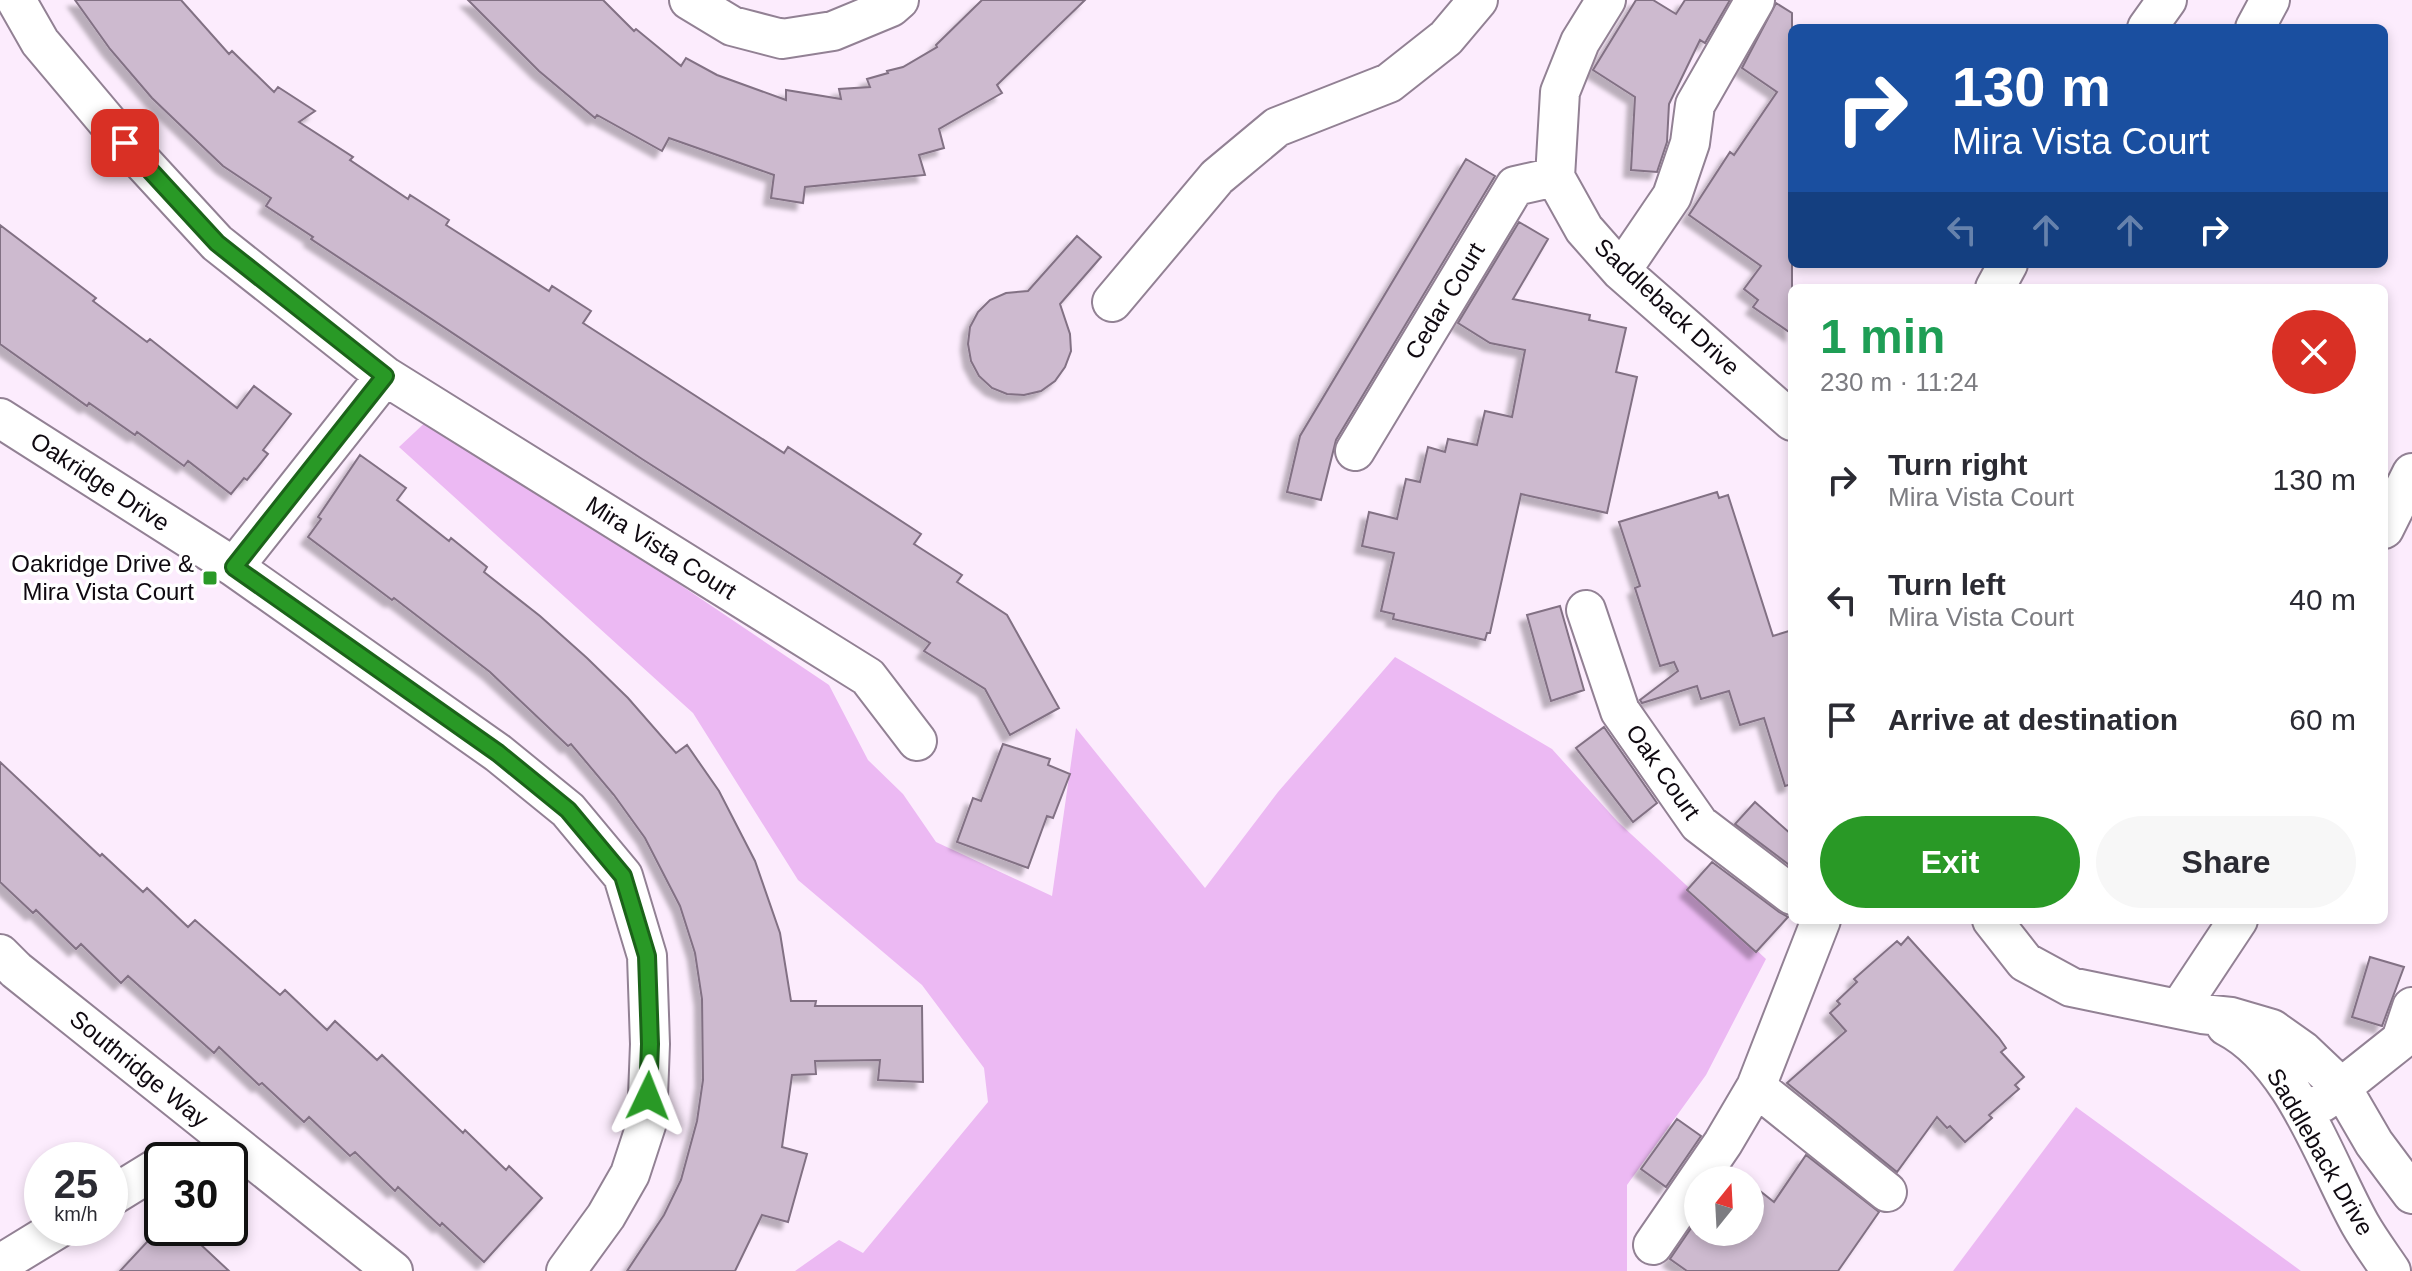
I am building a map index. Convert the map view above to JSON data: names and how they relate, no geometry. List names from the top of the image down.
{
  "streets": {
    "street": [
      "Cedar Court",
      "Saddleback Drive",
      "Oakridge Drive",
      "Mira Vista Court",
      "Oak Court",
      "Southridge Way"
    ]
  },
  "crossings": [
    ["Cedar Court", "Saddleback Drive"]
  ],
  "places": {
    "transit": ["Oakridge Drive & Mira Vista Court"]
  },
  "north": "top",
  "page": {
    "turn": ["130 m", "Mira Vista Court"],
    "heading": ["1 min", "230 m · 11:24"],
    "list": [
      {
        "name": "Turn right",
        "note": "Mira Vista Court",
        "value": "130 m"
      },
      {
        "name": "Turn left",
        "note": "Mira Vista Court",
        "value": "40 m"
      },
      {
        "name": "Arrive at destination",
        "value": "60 m"
      }
    ],
    "buttons": ["Exit", "Share"],
    "speed": "25 km/h",
    "limit": "30"
  }
}
